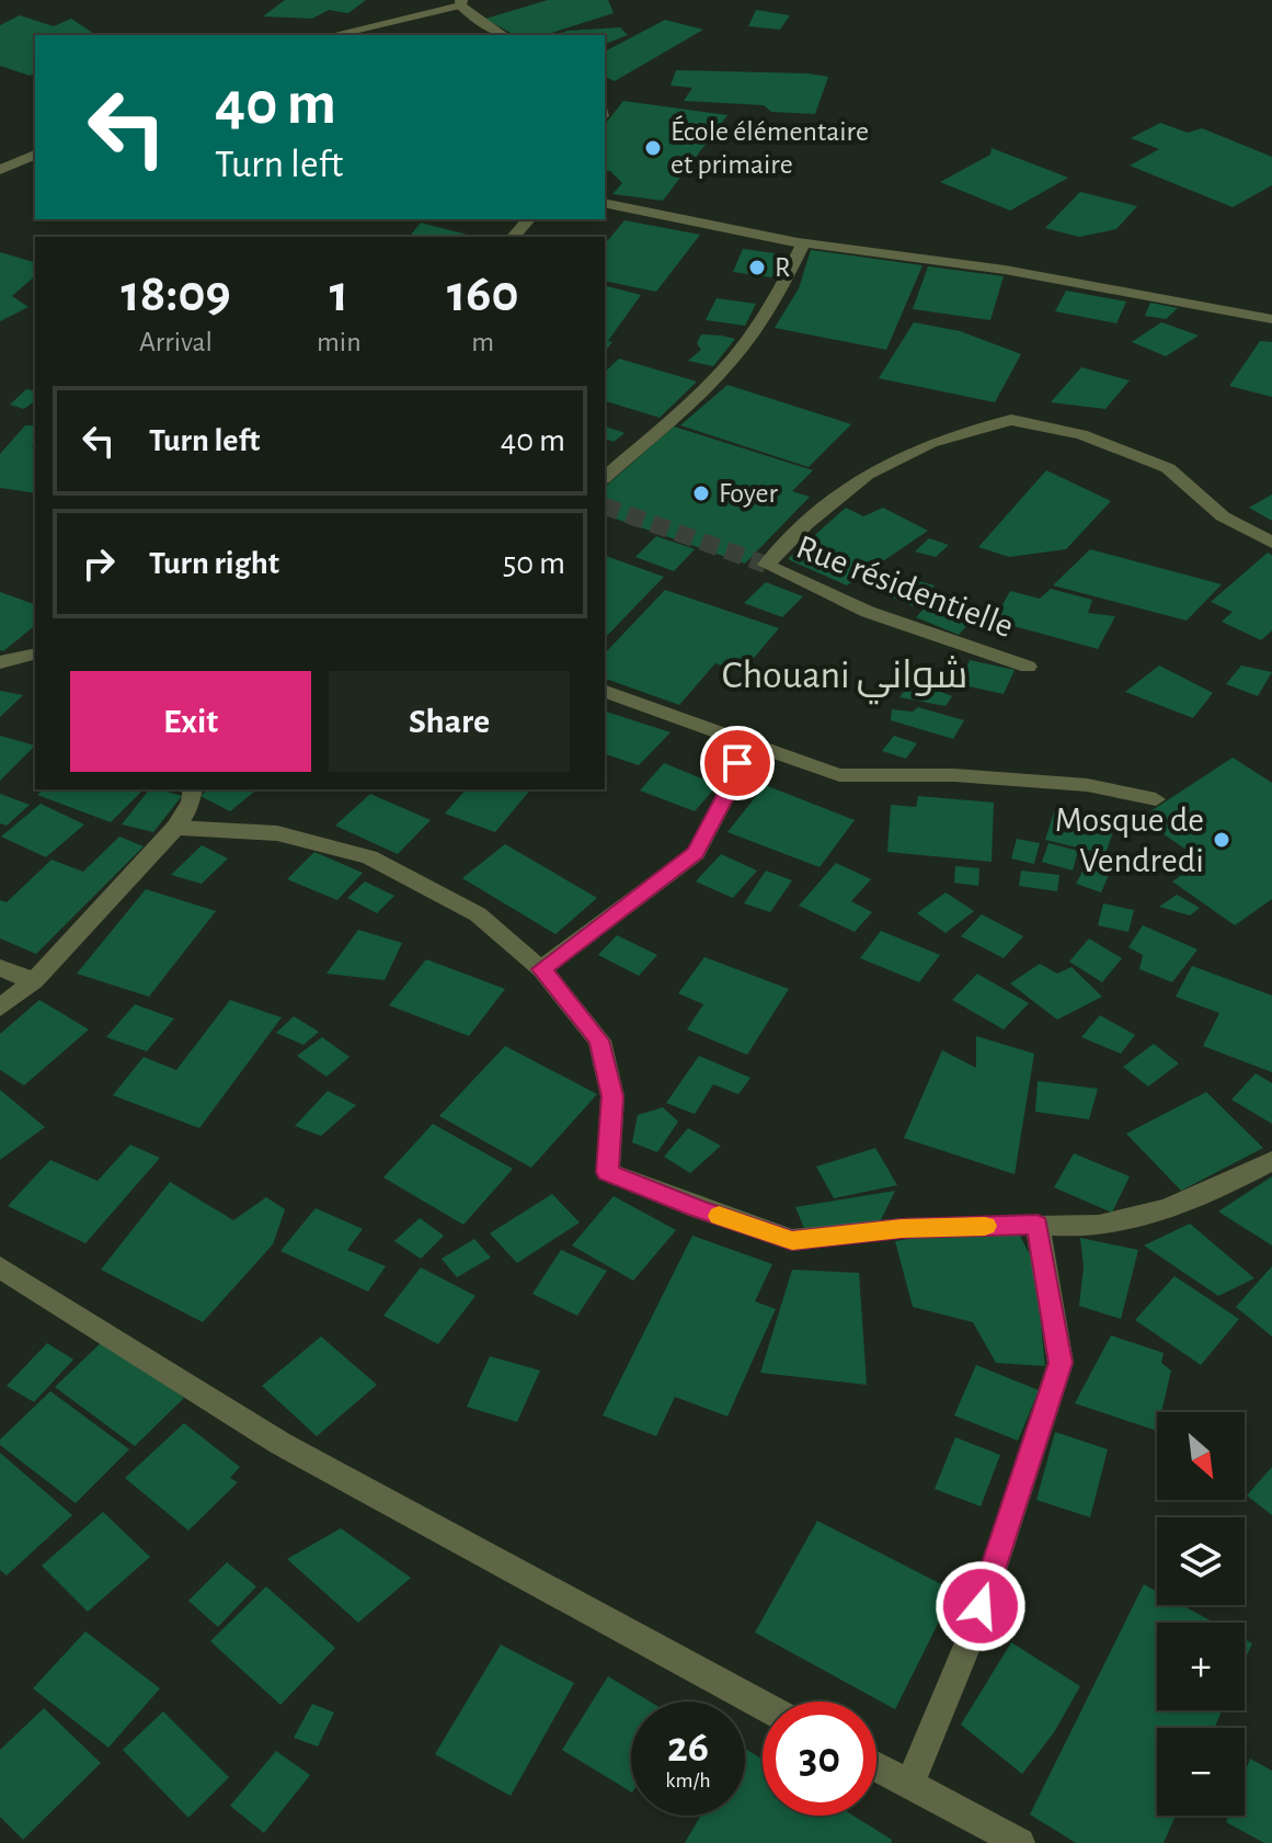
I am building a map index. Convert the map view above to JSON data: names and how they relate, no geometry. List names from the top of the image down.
{
  "streets": {
    "street": ["Rue résidentielle"]
  },
  "districts": ["Chouani شواني"],
  "places": [
    "École élémentaire et primaire",
    "R",
    "Foyer",
    "Mosque de Vendredi"
  ],
  "north": "bottom right",
  "page": {
    "turn": ["40 m", "Turn left"],
    "eta": [
      "18:09",
      "Arrival",
      "1",
      "min",
      "160",
      "m"
    ],
    "list": [
      {
        "name": "Turn left",
        "value": "40 m"
      },
      {
        "name": "Turn right",
        "value": "50 m"
      }
    ],
    "buttons": ["Exit", "Share"],
    "map_buttons": ["+", "−"],
    "speed": "26 km/h",
    "limit": "30"
  }
}
